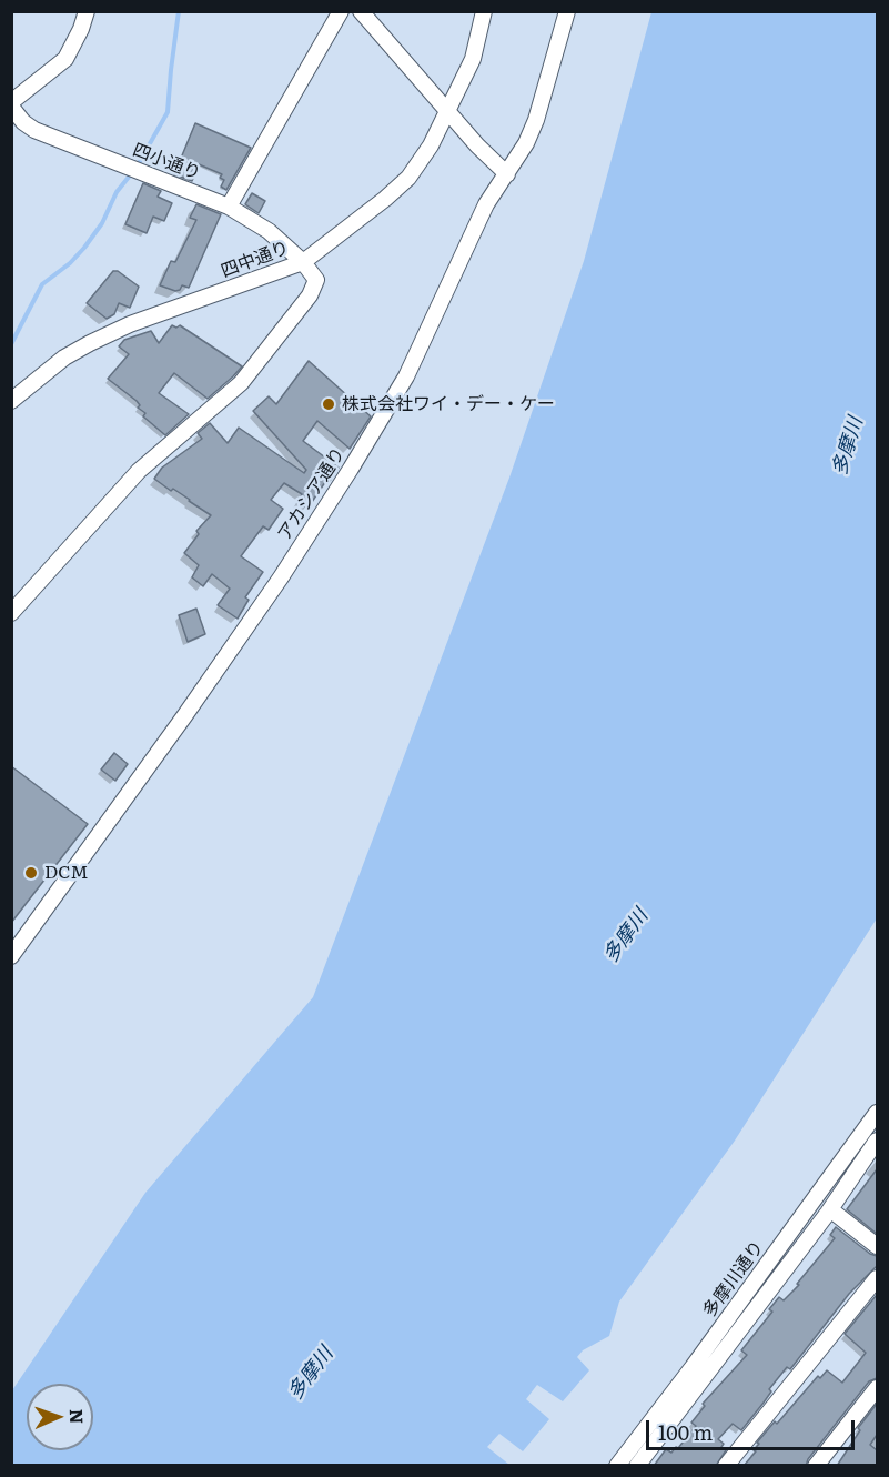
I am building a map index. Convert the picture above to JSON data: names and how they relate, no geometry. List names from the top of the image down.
{
  "streets": {
    "street": [
      "四小通り",
      "四中通り",
      "アカシア通り",
      "多摩川通り"
    ]
  },
  "crossings": [
    ["四小通り", "四中通り"]
  ],
  "water": ["多摩川"],
  "places": ["株式会社ワイ・デー・ケー", "DCM"],
  "scale_bar": "100 m",
  "north": "right"
}
